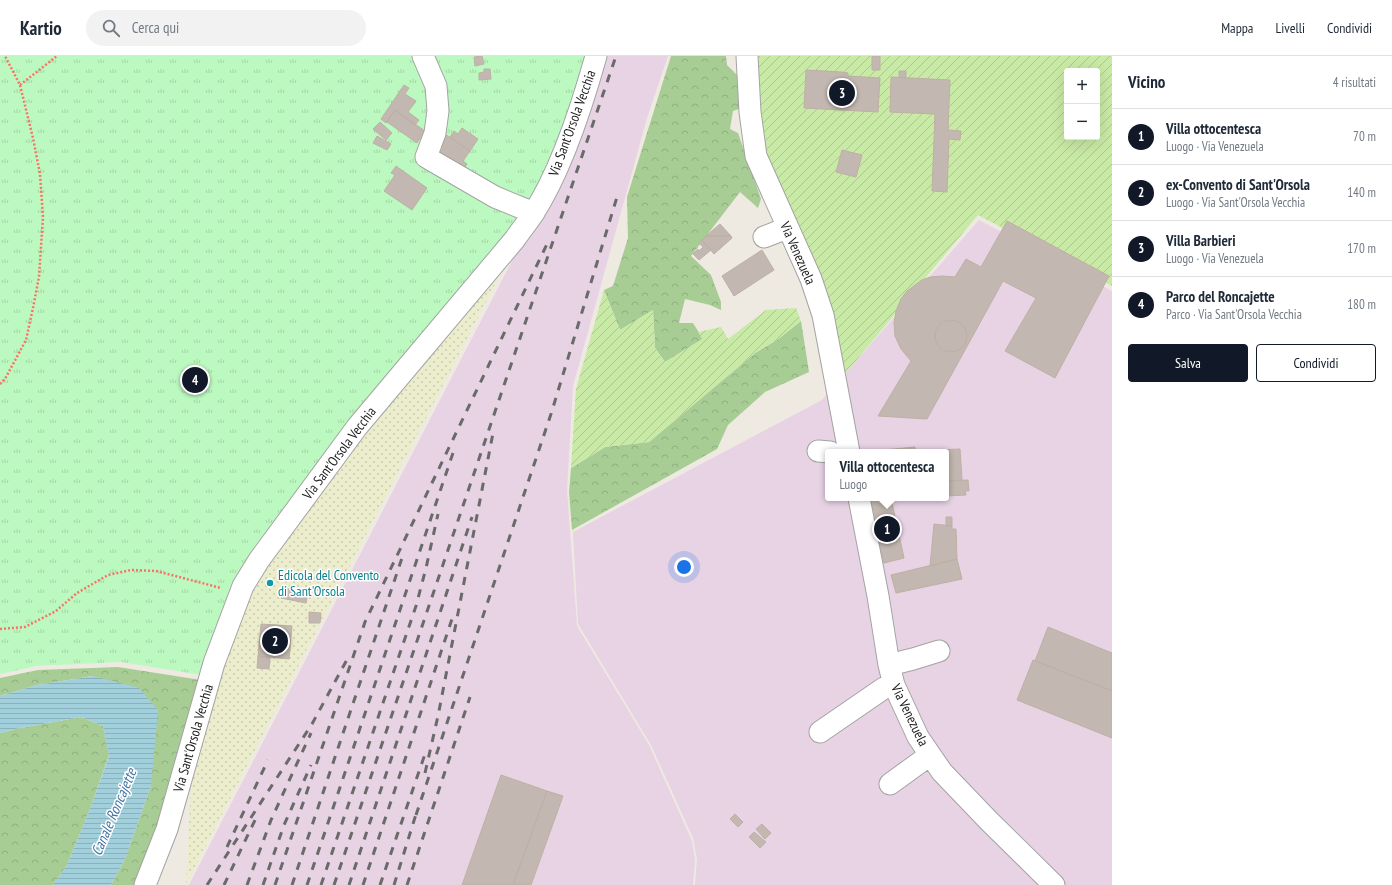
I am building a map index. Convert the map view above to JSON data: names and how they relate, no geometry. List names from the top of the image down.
{
  "streets": {
    "street": ["Via Sant'Orsola Vecchia", "Via Venezuela"]
  },
  "water": ["Canale Roncajette"],
  "places": ["Edicola del Convento di Sant'Orsola"],
  "page": {
    "header": "Kartio",
    "search": "Cerca qui",
    "nav": ["Mappa", "Livelli", "Condividi"],
    "heading": ["Vicino", "4 risultati"],
    "map_buttons": ["+", "−"],
    "pins": [
      "3",
      "4",
      "1",
      "2"
    ],
    "list": [
      {
        "mark": "1",
        "name": "Villa ottocentesca",
        "note": "Luogo · Via Venezuela",
        "value": "70 m"
      },
      {
        "mark": "2",
        "name": "ex-Convento di Sant'Orsola",
        "note": "Luogo · Via Sant'Orsola Vecchia",
        "value": "140 m"
      },
      {
        "mark": "3",
        "name": "Villa Barbieri",
        "note": "Luogo · Via Venezuela",
        "value": "170 m"
      },
      {
        "mark": "4",
        "name": "Parco del Roncajette",
        "note": "Parco · Via Sant'Orsola Vecchia",
        "value": "180 m"
      }
    ],
    "buttons": ["Salva", "Condividi"],
    "popup": ["Villa ottocentesca", "Luogo"]
  }
}
